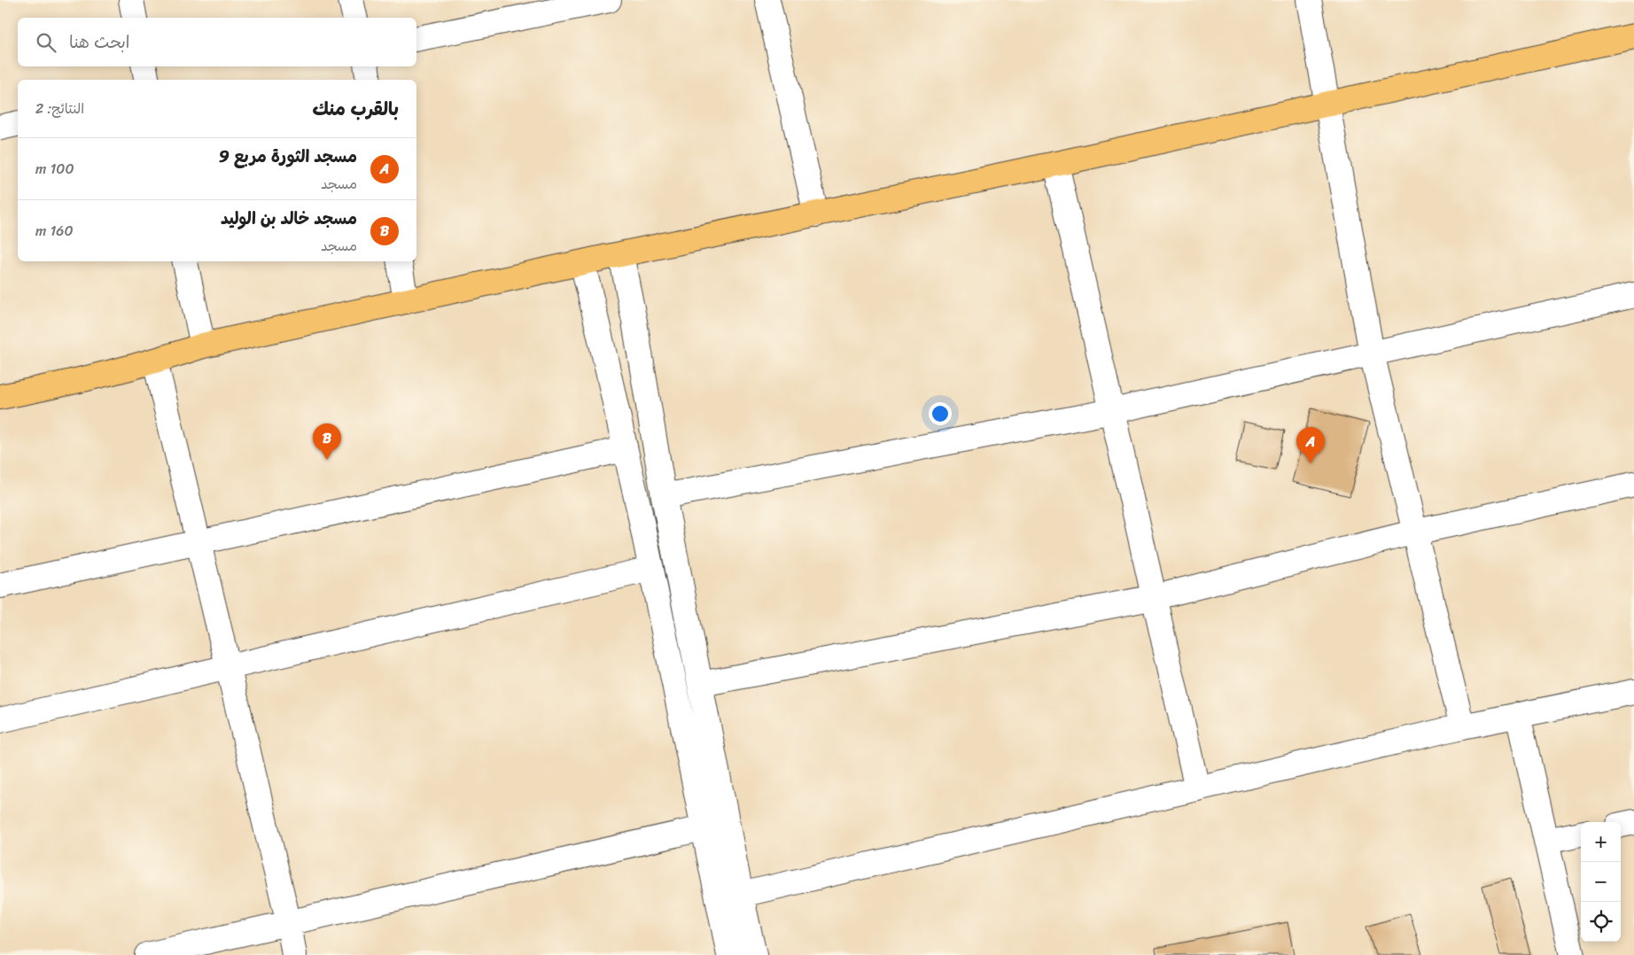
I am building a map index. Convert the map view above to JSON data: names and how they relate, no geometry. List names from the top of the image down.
{
  "page": {
    "search": "ابحث هنا",
    "heading": ["بالقرب منك", "النتائج: 2"],
    "list": [
      {
        "mark": "A",
        "name": "مسجد الثورة مربع 9",
        "note": "مسجد",
        "value": "100 m"
      },
      {
        "mark": "B",
        "name": "مسجد خالد بن الوليد",
        "note": "مسجد",
        "value": "160 m"
      }
    ],
    "pins": ["B", "A"],
    "map_buttons": ["+", "−"]
  }
}
